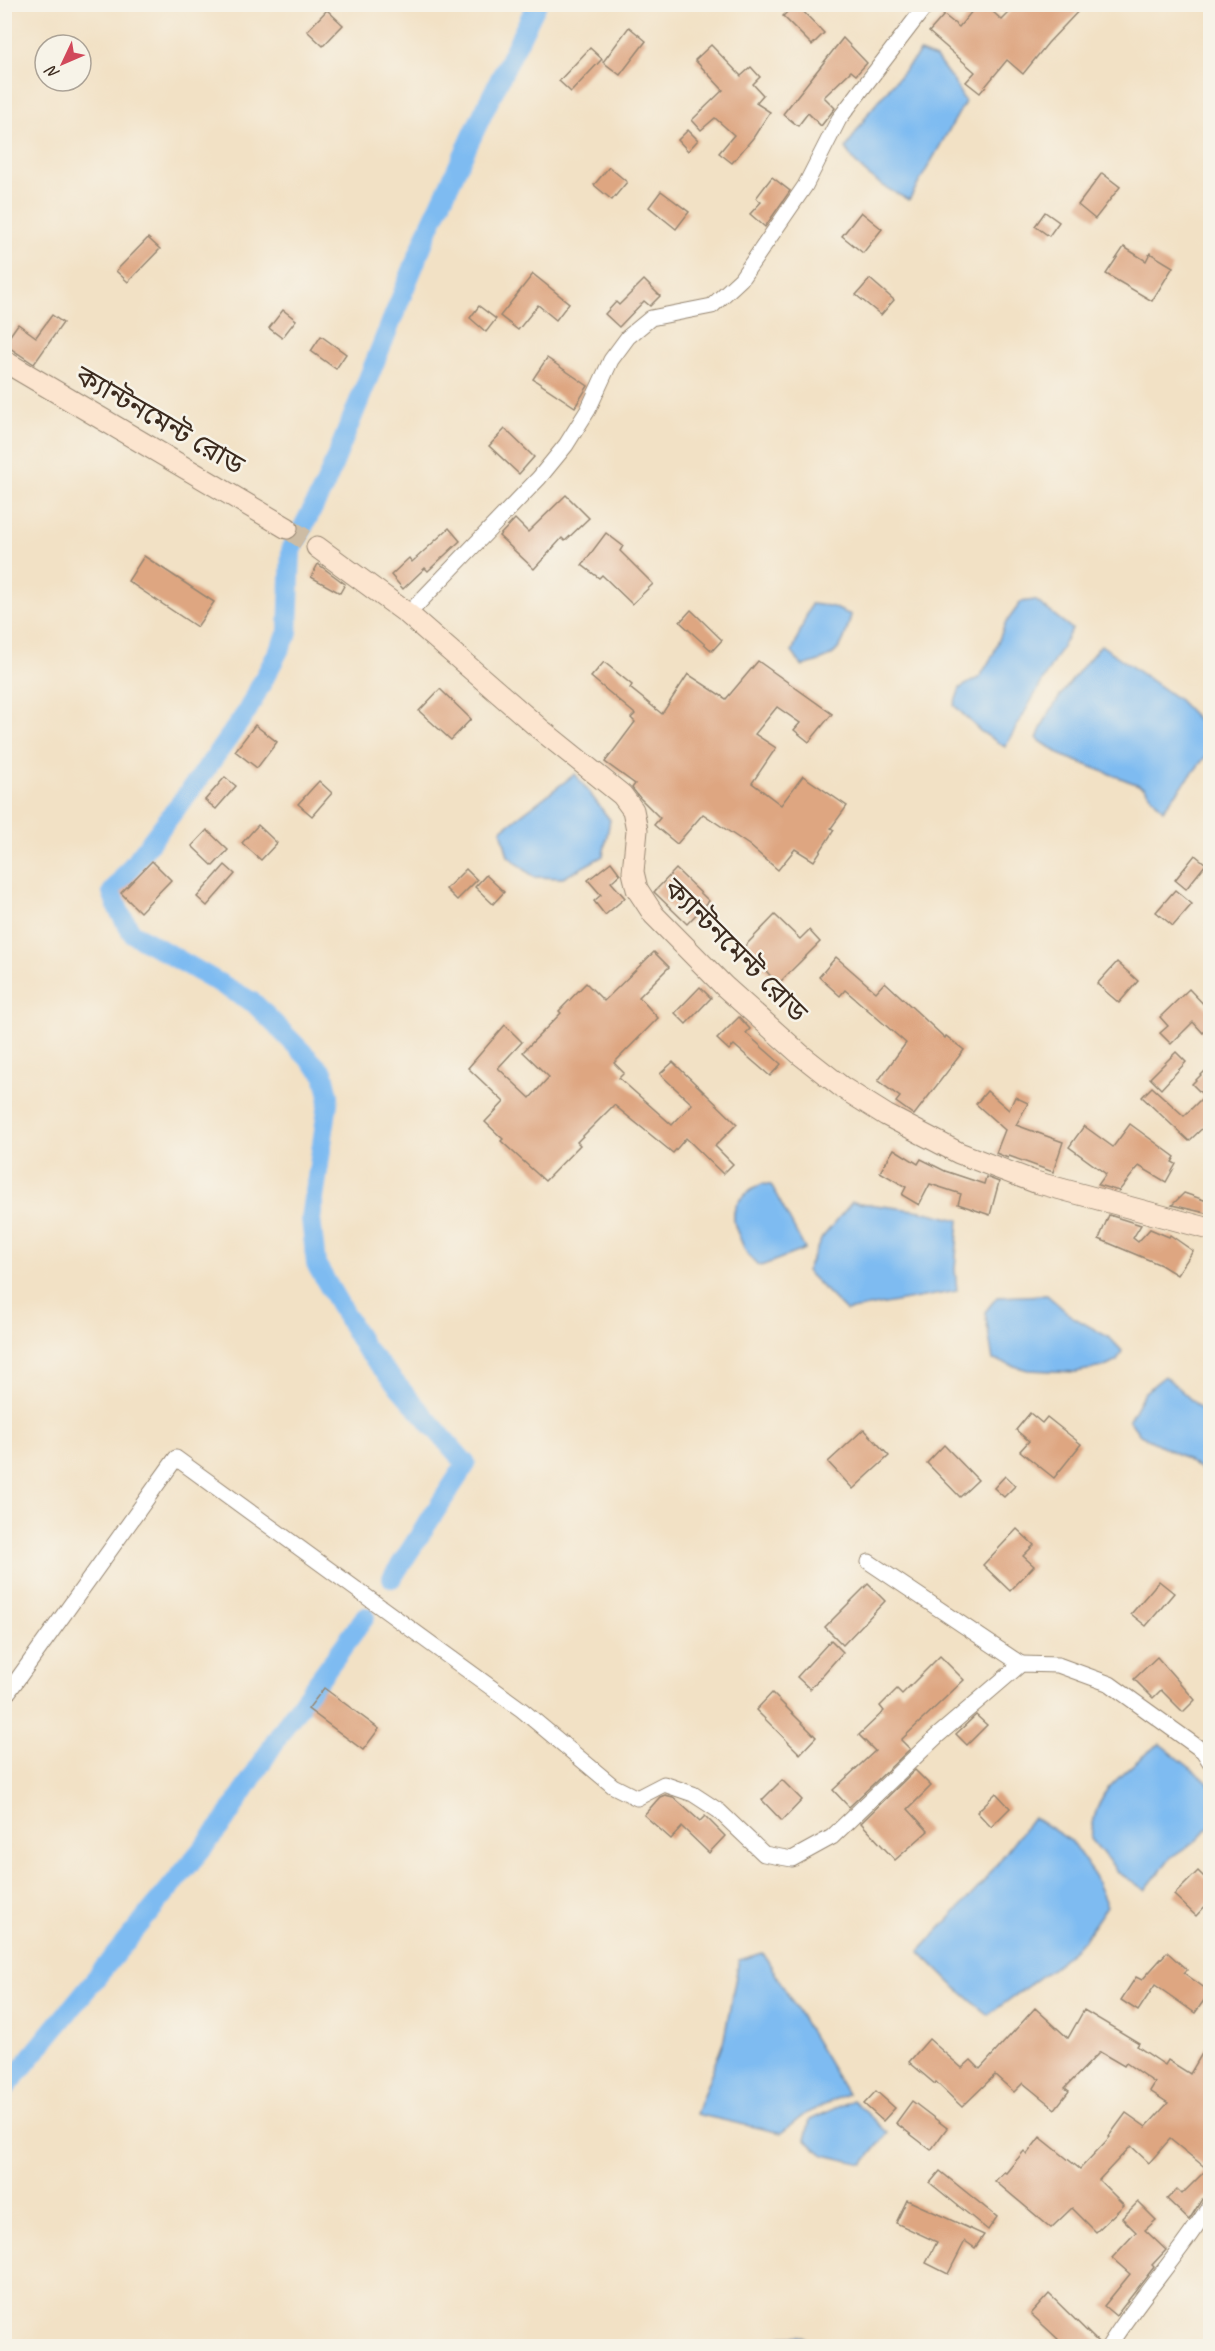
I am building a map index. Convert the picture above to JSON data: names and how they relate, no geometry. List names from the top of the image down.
{
  "streets": {
    "main road": ["ক্যান্টনমেন্ট রোড"]
  },
  "north": "bottom left"
}
